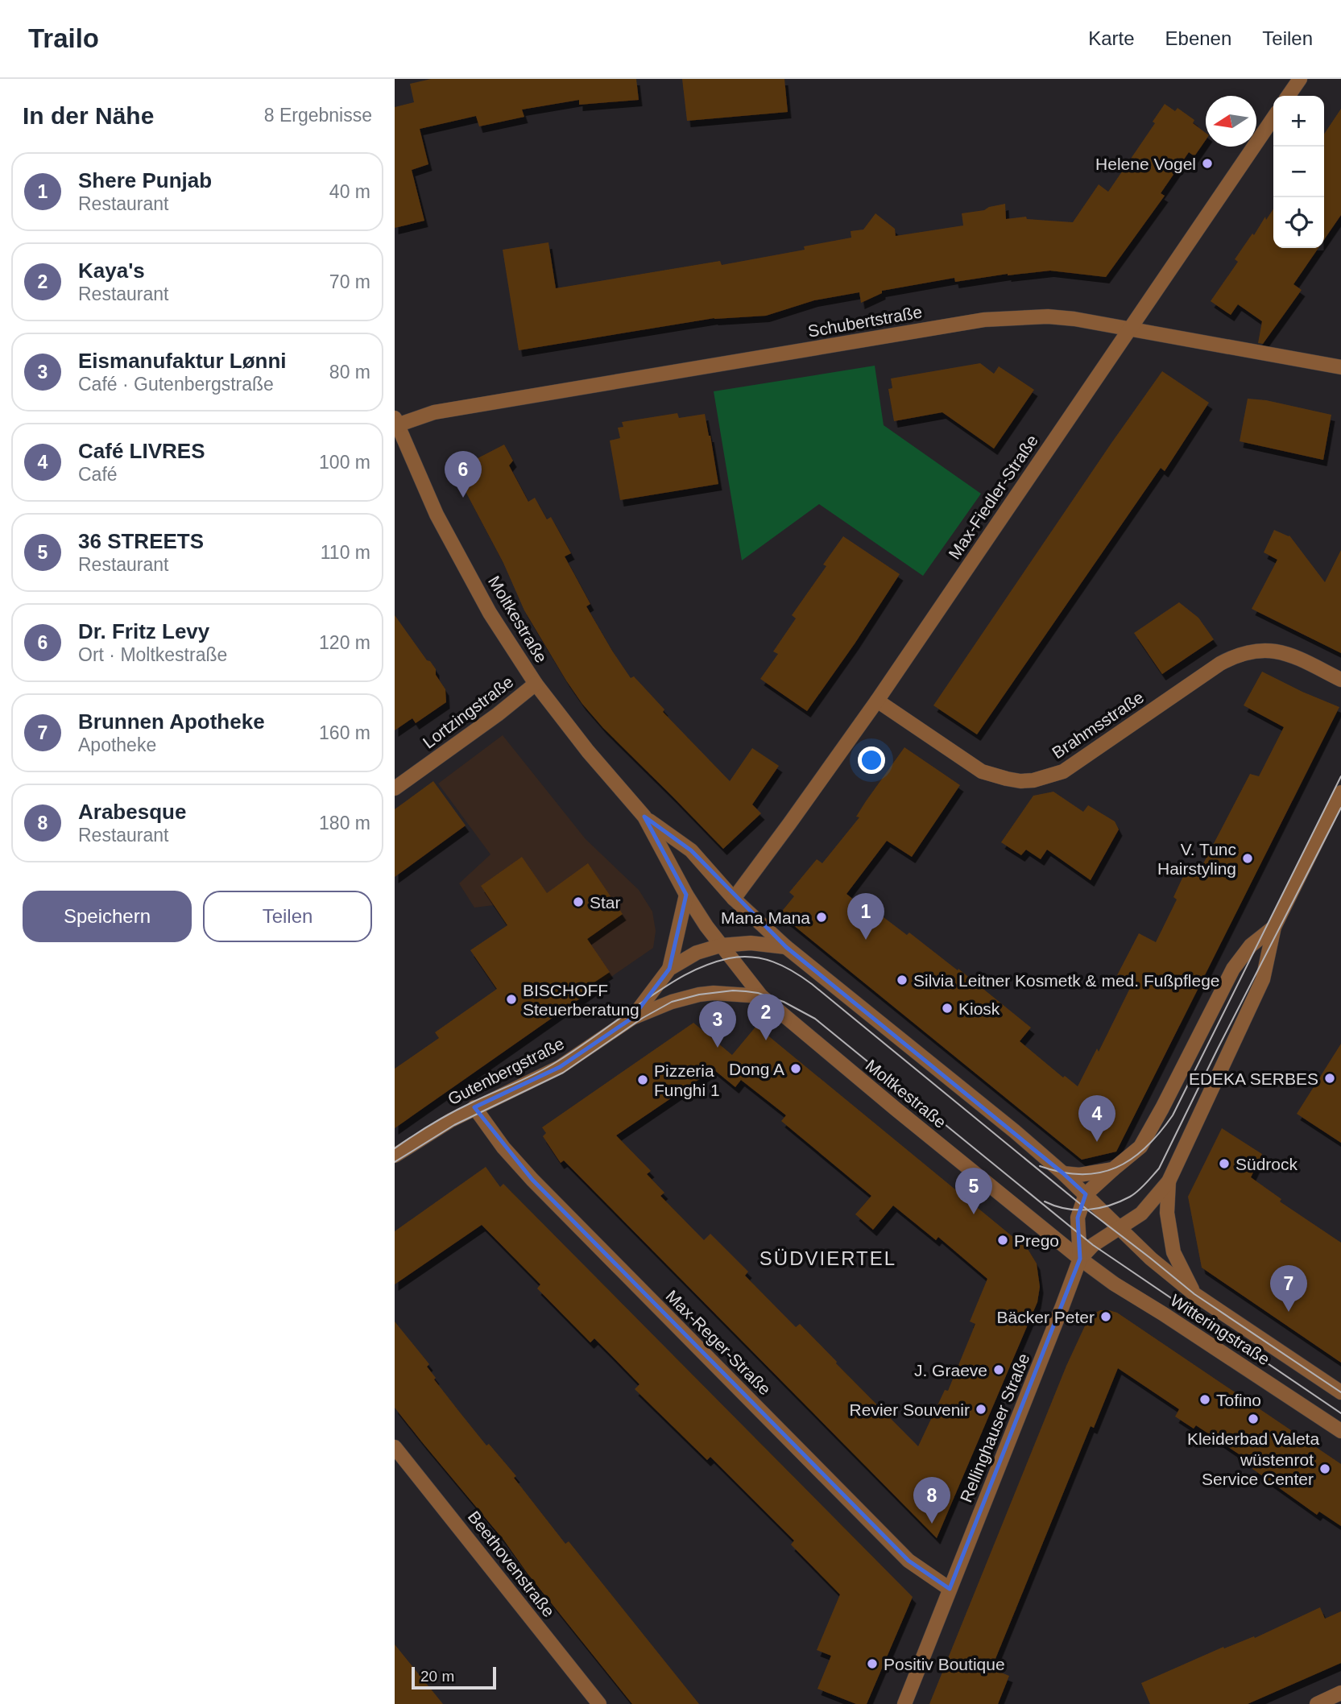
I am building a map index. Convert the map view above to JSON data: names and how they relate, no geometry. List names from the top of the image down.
{
  "streets": {
    "street": [
      "Schubertstraße",
      "Max-Fiedler-Straße",
      "Moltkestraße",
      "Lortzingstraße",
      "Brahmsstraße",
      "Gutenbergstraße",
      "Witteringstraße",
      "Max-Reger-Straße",
      "Rellinghauser Straße",
      "Beethovenstraße"
    ]
  },
  "crossings": [
    ["Schubertstraße", "Max-Fiedler-Straße"],
    ["Schubertstraße", "Moltkestraße"],
    ["Max-Fiedler-Straße", "Moltkestraße"],
    ["Max-Fiedler-Straße", "Brahmsstraße"],
    ["Moltkestraße", "Lortzingstraße"],
    ["Moltkestraße", "Gutenbergstraße"],
    ["Moltkestraße", "Witteringstraße"],
    ["Moltkestraße", "Rellinghauser Straße"],
    ["Gutenbergstraße", "Max-Reger-Straße"],
    ["Witteringstraße", "Rellinghauser Straße"],
    ["Max-Reger-Straße", "Rellinghauser Straße"]
  ],
  "districts": ["SÜDVIERTEL"],
  "places": [
    "Helene Vogel",
    "V. Tunc Hairstyling",
    "Star",
    "Mana Mana",
    "Silvia Leitner Kosmetk & med. Fußpflege",
    "BISCHOFF Steuerberatung",
    "Kiosk",
    "Dong A",
    "EDEKA SERBES",
    "Pizzeria Funghi 1",
    "Südrock",
    "Prego",
    "Bäcker Peter",
    "J. Graeve",
    "Tofino",
    "Revier Souvenir",
    "Kleiderbad Valeta",
    "wüstenrot Service Center",
    "Positiv Boutique"
  ],
  "scale_bar": "20 m",
  "north": "left",
  "page": {
    "header": "Trailo",
    "nav": ["Karte", "Ebenen", "Teilen"],
    "heading": ["In der Nähe", "8 Ergebnisse"],
    "map_buttons": ["+", "−"],
    "list": [
      {
        "mark": "1",
        "name": "Shere Punjab",
        "note": "Restaurant",
        "value": "40 m"
      },
      {
        "mark": "2",
        "name": "Kaya's",
        "note": "Restaurant",
        "value": "70 m"
      },
      {
        "mark": "3",
        "name": "Eismanufaktur Lønni",
        "note": "Café · Gutenbergstraße",
        "value": "80 m"
      },
      {
        "mark": "4",
        "name": "Café LIVRES",
        "note": "Café",
        "value": "100 m"
      },
      {
        "mark": "5",
        "name": "36 STREETS",
        "note": "Restaurant",
        "value": "110 m"
      },
      {
        "mark": "6",
        "name": "Dr. Fritz Levy",
        "note": "Ort · Moltkestraße",
        "value": "120 m"
      },
      {
        "mark": "7",
        "name": "Brunnen Apotheke",
        "note": "Apotheke",
        "value": "160 m"
      },
      {
        "mark": "8",
        "name": "Arabesque",
        "note": "Restaurant",
        "value": "180 m"
      }
    ],
    "pins": [
      "6",
      "1",
      "2",
      "3",
      "4",
      "5",
      "7",
      "8"
    ],
    "buttons": ["Speichern", "Teilen"],
    "scale": "20 m"
  }
}
